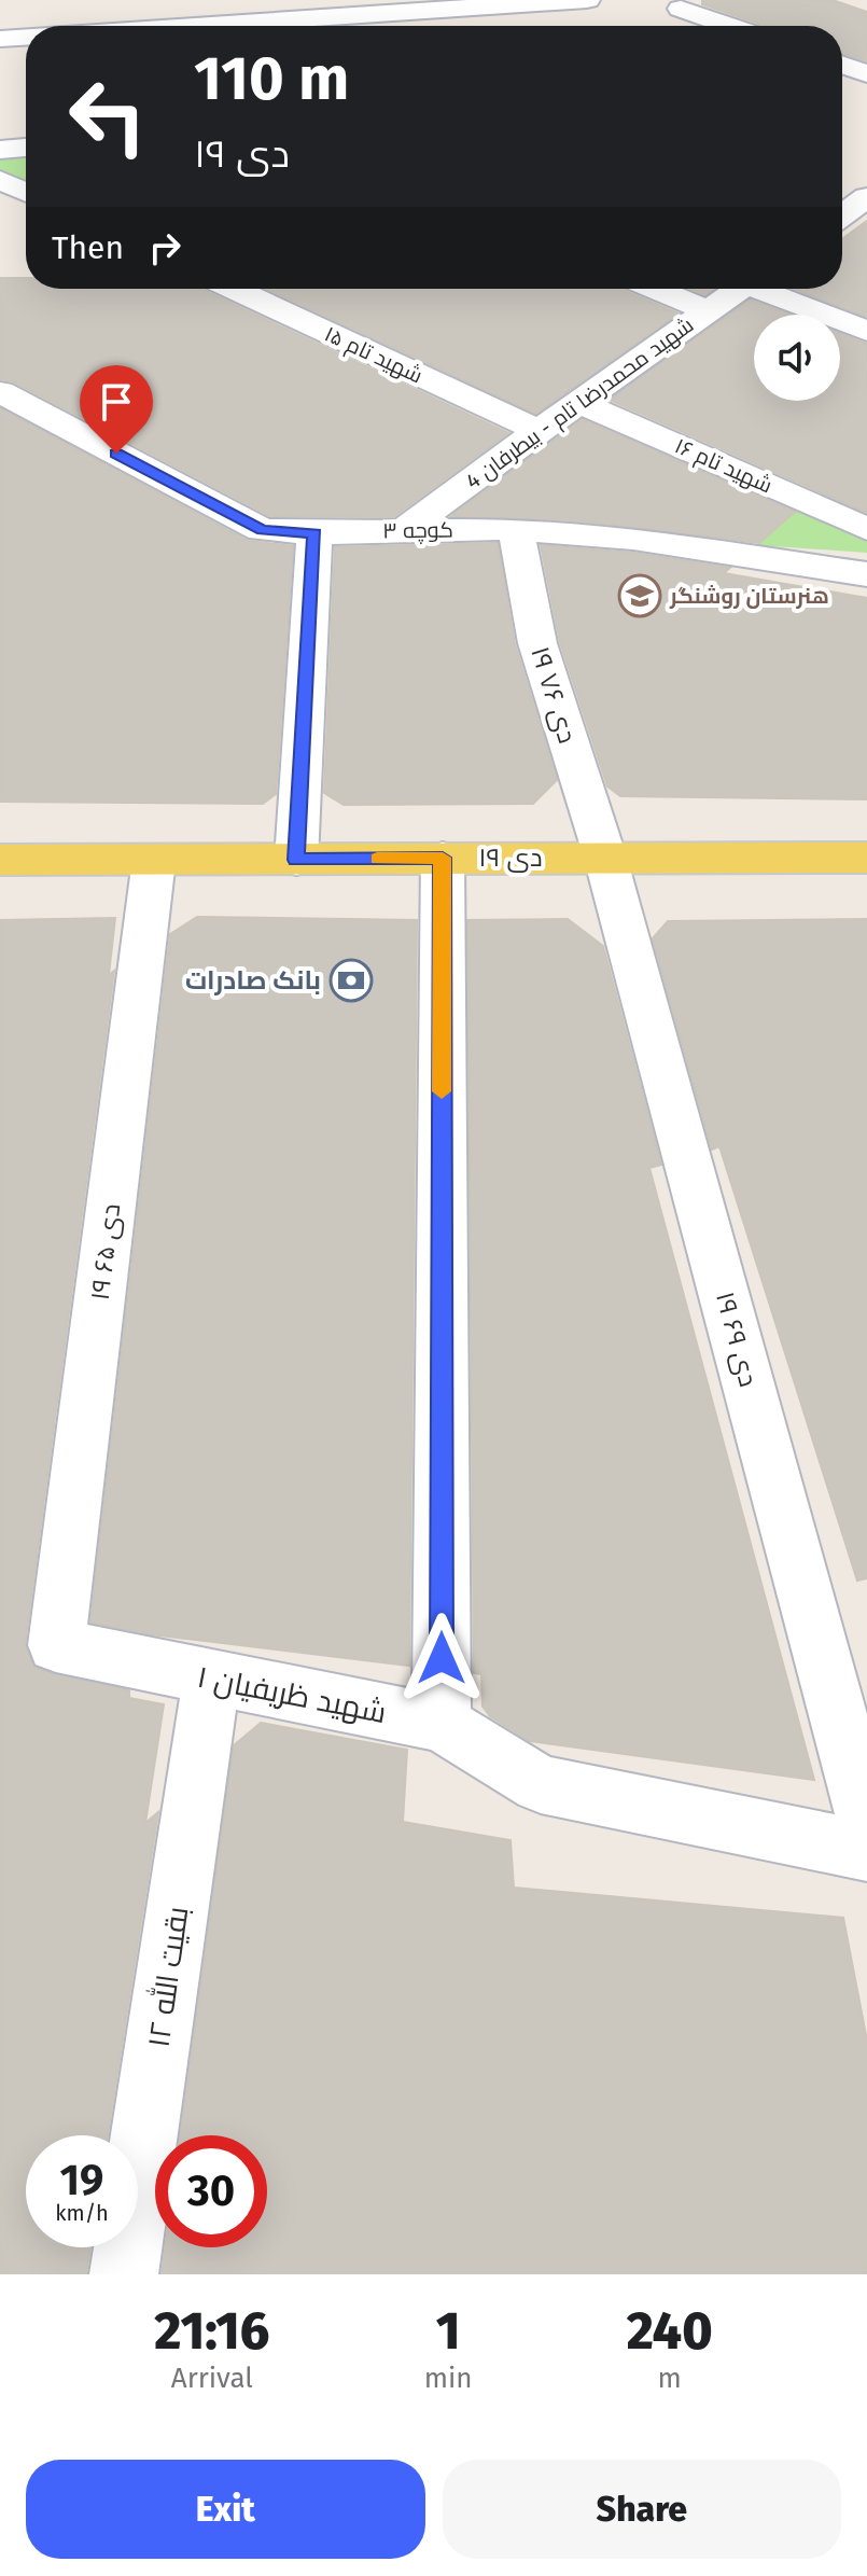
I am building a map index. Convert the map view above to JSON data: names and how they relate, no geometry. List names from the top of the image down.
{
  "streets": {
    "main road": ["۱۹ دی"],
    "street": [
      "شهید تام ۱۵",
      "شهید محمدرضا تام - بیطرفان 4",
      "شهید تام ۱۶",
      "کوچه ۳",
      "۱۹ دی ۷۶",
      "۱۹ دی ۶۵",
      "۱۹ دی ۶۹",
      "شهید ظریفیان ۱",
      "بقیت الله ۱۲"
    ]
  },
  "crossings": [
    ["شهید تام ۱۵", "شهید محمدرضا تام - بیطرفان 4"],
    ["شهید محمدرضا تام - بیطرفان 4", "شهید تام ۱۶"],
    ["شهید محمدرضا تام - بیطرفان 4", "کوچه ۳"],
    ["کوچه ۳", "۱۹ دی ۷۶"],
    ["۱۹ دی ۷۶", "۱۹ دی"],
    ["۱۹ دی ۷۶", "۱۹ دی ۶۹"],
    ["۱۹ دی", "۱۹ دی ۶۵"],
    ["۱۹ دی", "۱۹ دی ۶۹"],
    ["۱۹ دی ۶۵", "شهید ظریفیان ۱"],
    ["شهید ظریفیان ۱", "بقیت الله ۱۲"]
  ],
  "places": {
    "school or university": ["هنرستان روشنگر"],
    "bank": ["بانک صادرات"]
  },
  "page": {
    "turn": ["110 m", "۱۹ دی"],
    "then": "Then",
    "speed": "19 km/h",
    "limit": "30",
    "eta": [
      "21:16",
      "Arrival",
      "1",
      "min",
      "240",
      "m"
    ],
    "buttons": ["Exit", "Share"]
  }
}
